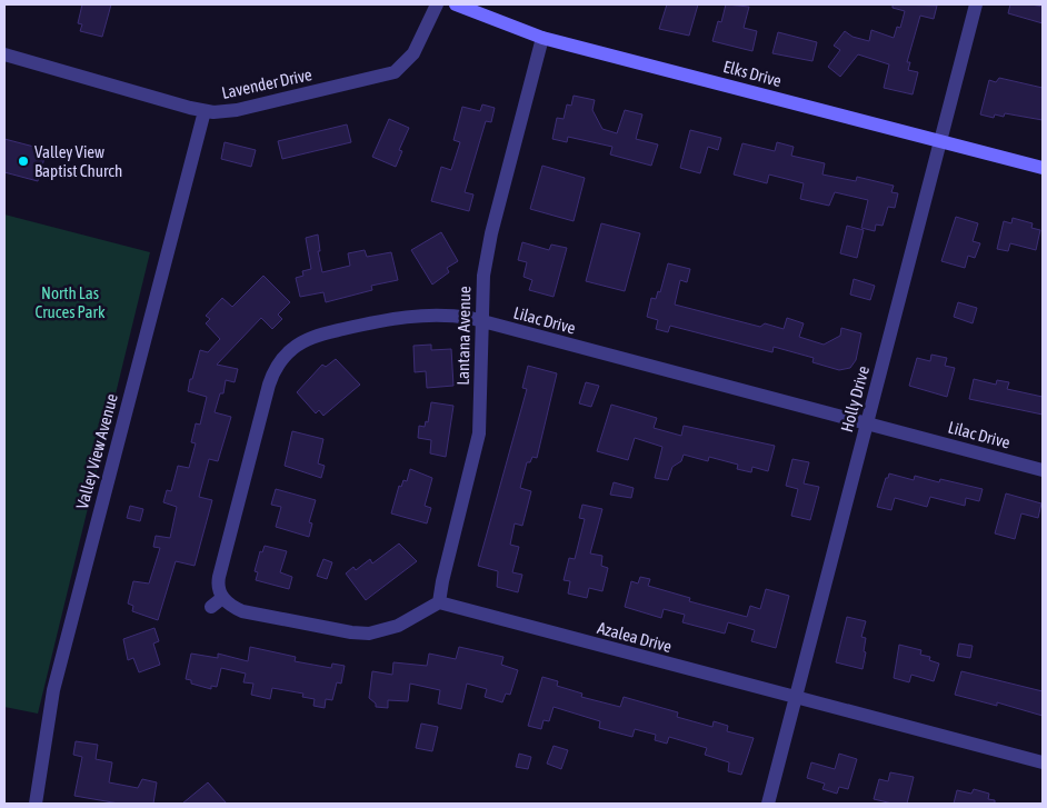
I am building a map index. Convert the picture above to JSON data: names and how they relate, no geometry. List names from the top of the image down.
{
  "streets": {
    "main road": ["Elks Drive"],
    "street": [
      "Lavender Drive",
      "Lilac Drive",
      "Lantana Avenue",
      "Holly Drive",
      "Valley View Avenue",
      "Azalea Drive"
    ]
  },
  "crossings": [
    ["Elks Drive", "Lantana Avenue"],
    ["Elks Drive", "Holly Drive"],
    ["Lavender Drive", "Valley View Avenue"],
    ["Lilac Drive", "Lantana Avenue"],
    ["Lilac Drive", "Holly Drive"],
    ["Lilac Drive", "Azalea Drive"],
    ["Lantana Avenue", "Azalea Drive"],
    ["Holly Drive", "Azalea Drive"]
  ],
  "parks": ["North Las Cruces Park"],
  "places": ["Valley View Baptist Church"]
}
